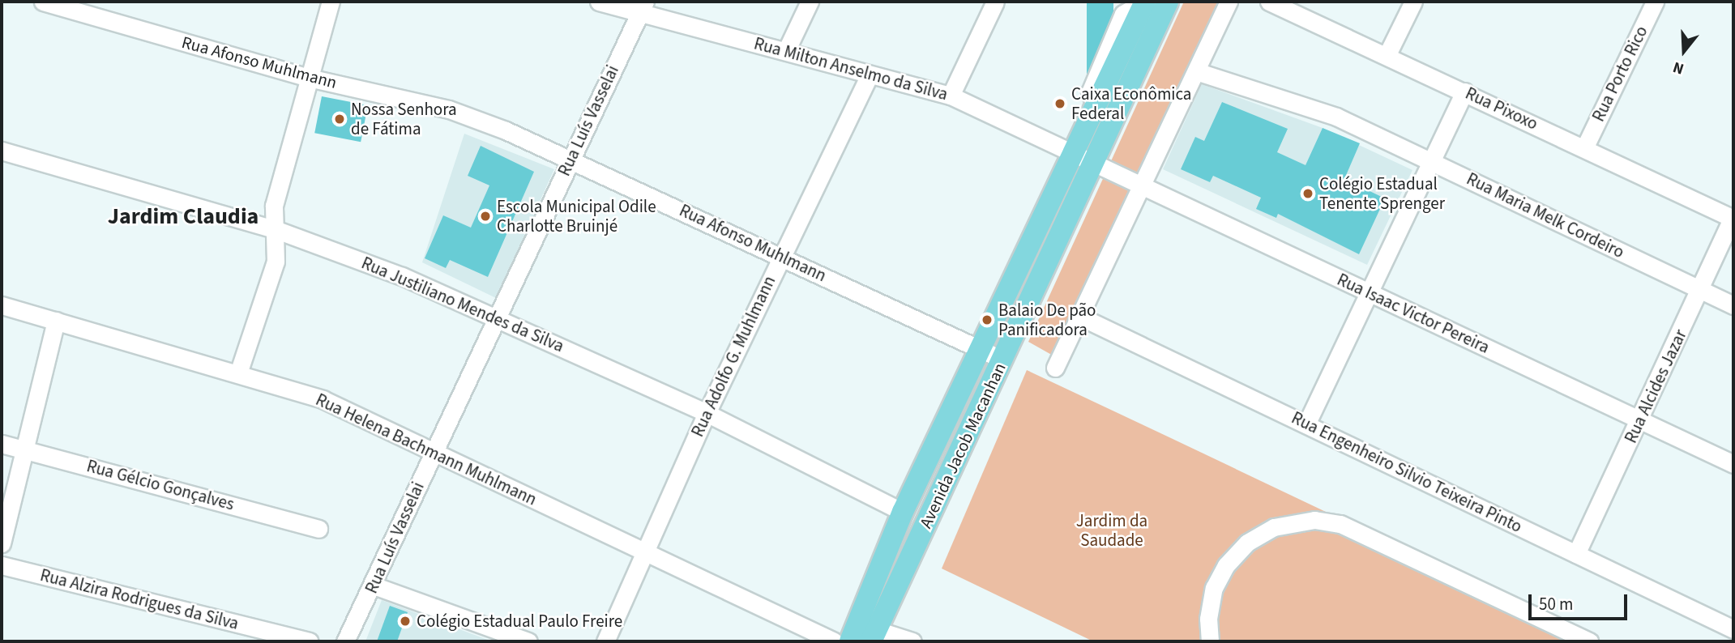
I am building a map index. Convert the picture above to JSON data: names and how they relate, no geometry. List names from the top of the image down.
{
  "streets": {
    "main road": ["Avenida Jacob Macanhan"],
    "street": [
      "Rua Afonso Muhlmann",
      "Rua Milton Anselmo da Silva",
      "Rua Porto Rico",
      "Rua Pixoxo",
      "Rua Luís Vasselai",
      "Rua Maria Melk Cordeiro",
      "Rua Justiliano Mendes da Silva",
      "Rua Isaac Victor Pereira",
      "Rua Adolfo G. Muhlmann",
      "Rua Alcides Jazar",
      "Rua Helena Bachmann Muhlmann",
      "Rua Engenheiro Silvio Teixeira Pinto",
      "Rua Gélcio Gonçalves",
      "Rua Alzira Rodrigues da Silva"
    ]
  },
  "crossings": [
    ["Rua Afonso Muhlmann", "Rua Luís Vasselai"],
    ["Rua Afonso Muhlmann", "Rua Adolfo G. Muhlmann"],
    ["Rua Afonso Muhlmann", "Avenida Jacob Macanhan"],
    ["Rua Milton Anselmo da Silva", "Rua Luís Vasselai"],
    ["Rua Milton Anselmo da Silva", "Rua Isaac Victor Pereira"],
    ["Rua Milton Anselmo da Silva", "Rua Adolfo G. Muhlmann"],
    ["Rua Milton Anselmo da Silva", "Avenida Jacob Macanhan"],
    ["Rua Porto Rico", "Rua Pixoxo"],
    ["Rua Pixoxo", "Rua Alcides Jazar"],
    ["Rua Luís Vasselai", "Rua Justiliano Mendes da Silva"],
    ["Rua Luís Vasselai", "Rua Helena Bachmann Muhlmann"],
    ["Rua Maria Melk Cordeiro", "Rua Alcides Jazar"],
    ["Rua Justiliano Mendes da Silva", "Rua Adolfo G. Muhlmann"],
    ["Rua Justiliano Mendes da Silva", "Avenida Jacob Macanhan"],
    ["Rua Isaac Victor Pereira", "Rua Alcides Jazar"],
    ["Rua Isaac Victor Pereira", "Avenida Jacob Macanhan"],
    ["Rua Adolfo G. Muhlmann", "Rua Helena Bachmann Muhlmann"],
    ["Rua Alcides Jazar", "Rua Engenheiro Silvio Teixeira Pinto"]
  ],
  "districts": ["Jardim Claudia"],
  "parks": ["Jardim da Saudade"],
  "places": [
    "Caixa Econômica Federal",
    "Nossa Senhora de Fátima",
    "Colégio Estadual Tenente Sprenger",
    "Escola Municipal Odile Charlotte Bruinjé",
    "Balaio De pão Panificadora",
    "Colégio Estadual Paulo Freire"
  ],
  "scale_bar": "50 m",
  "north": "bottom"
}
